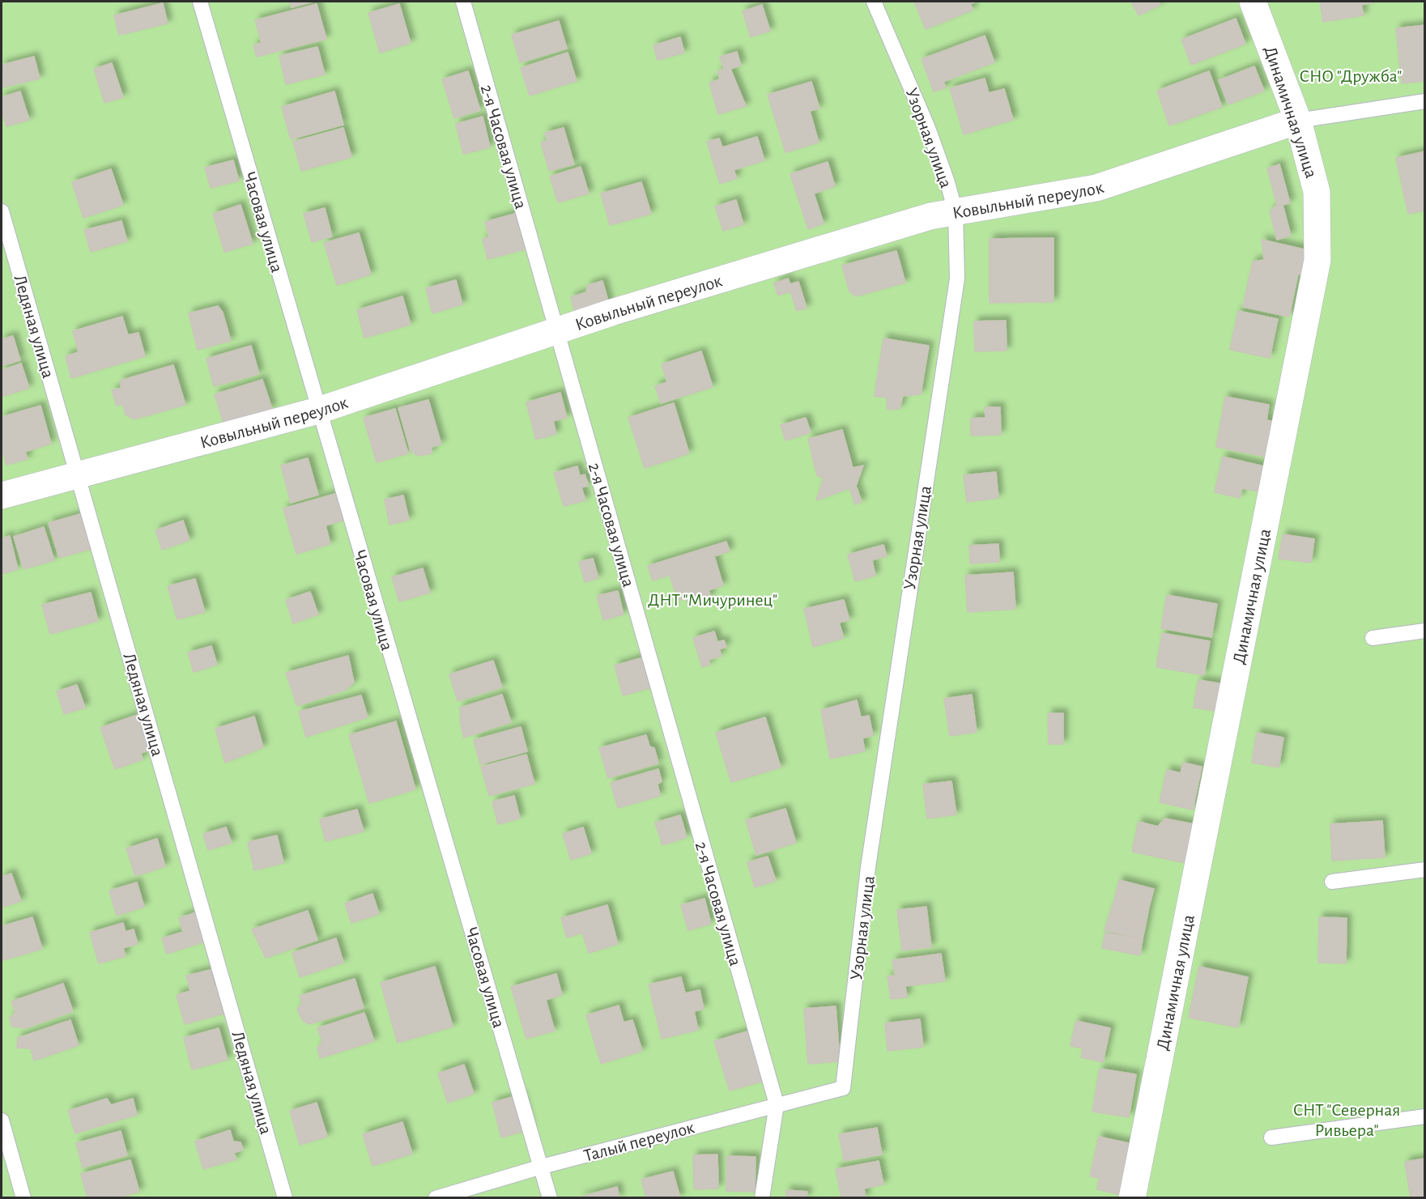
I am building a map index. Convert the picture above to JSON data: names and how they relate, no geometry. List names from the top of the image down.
{
  "streets": {
    "street": ["Динамичная улица", "Ковыльный переулок"],
    "lane": [
      "Узорная улица",
      "2-я Часовая улица",
      "Часовая улица",
      "Ледяная улица",
      "Талый переулок"
    ]
  },
  "crossings": [
    ["Динамичная улица", "Ковыльный переулок"],
    ["Узорная улица", "Ковыльный переулок"],
    ["Узорная улица", "Талый переулок"],
    ["2-я Часовая улица", "Ковыльный переулок"],
    ["2-я Часовая улица", "Талый переулок"],
    ["Ковыльный переулок", "Часовая улица"],
    ["Ковыльный переулок", "Ледяная улица"],
    ["Часовая улица", "Талый переулок"]
  ],
  "parks": ["СНО \"Дружба\"", "ДНТ \"Мичуринец\"", "СНТ \"Северная Ривьера\""]
}
